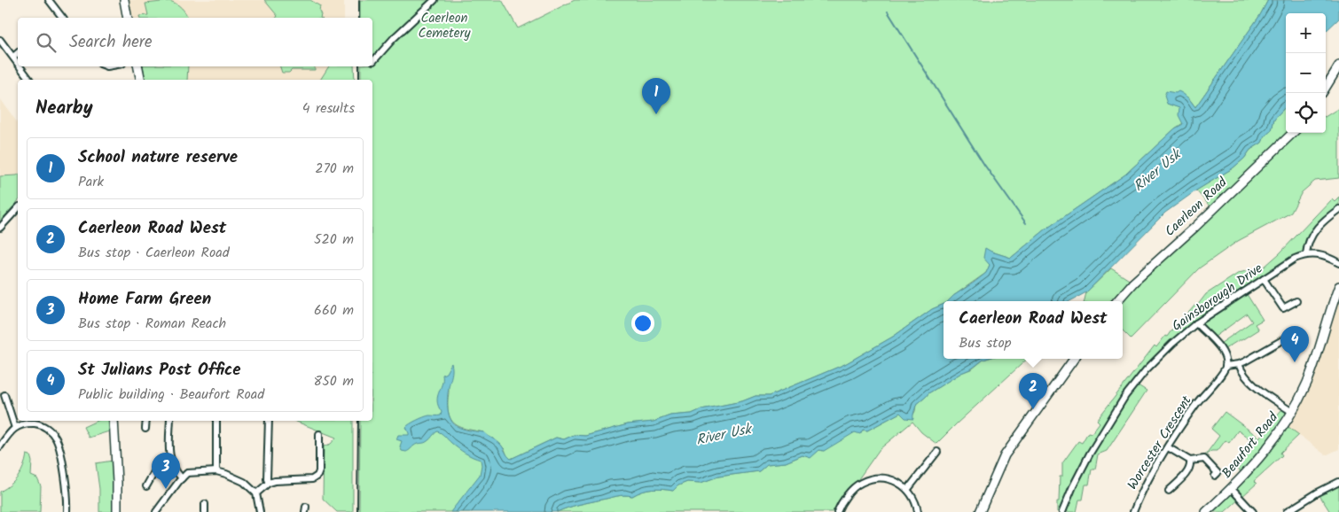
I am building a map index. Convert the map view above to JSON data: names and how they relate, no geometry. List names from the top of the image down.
{
  "streets": {
    "main road": ["Caerleon Road", "Beaufort Road"],
    "street": ["Gainsborough Drive", "Worcester Crescent"]
  },
  "water": ["River Usk"],
  "parks": ["Caerleon Cemetery"],
  "page": {
    "map_buttons": ["+", "−"],
    "search": "Search here",
    "pins": [
      "1",
      "4",
      "2",
      "3"
    ],
    "heading": ["Nearby", "4 results"],
    "list": [
      {
        "mark": "1",
        "name": "School nature reserve",
        "note": "Park",
        "value": "270 m"
      },
      {
        "mark": "2",
        "name": "Caerleon Road West",
        "note": "Bus stop · Caerleon Road",
        "value": "520 m"
      },
      {
        "mark": "3",
        "name": "Home Farm Green",
        "note": "Bus stop · Roman Reach",
        "value": "660 m"
      },
      {
        "mark": "4",
        "name": "St Julians Post Office",
        "note": "Public building · Beaufort Road",
        "value": "850 m"
      }
    ],
    "popup": ["Caerleon Road West", "Bus stop"]
  }
}
